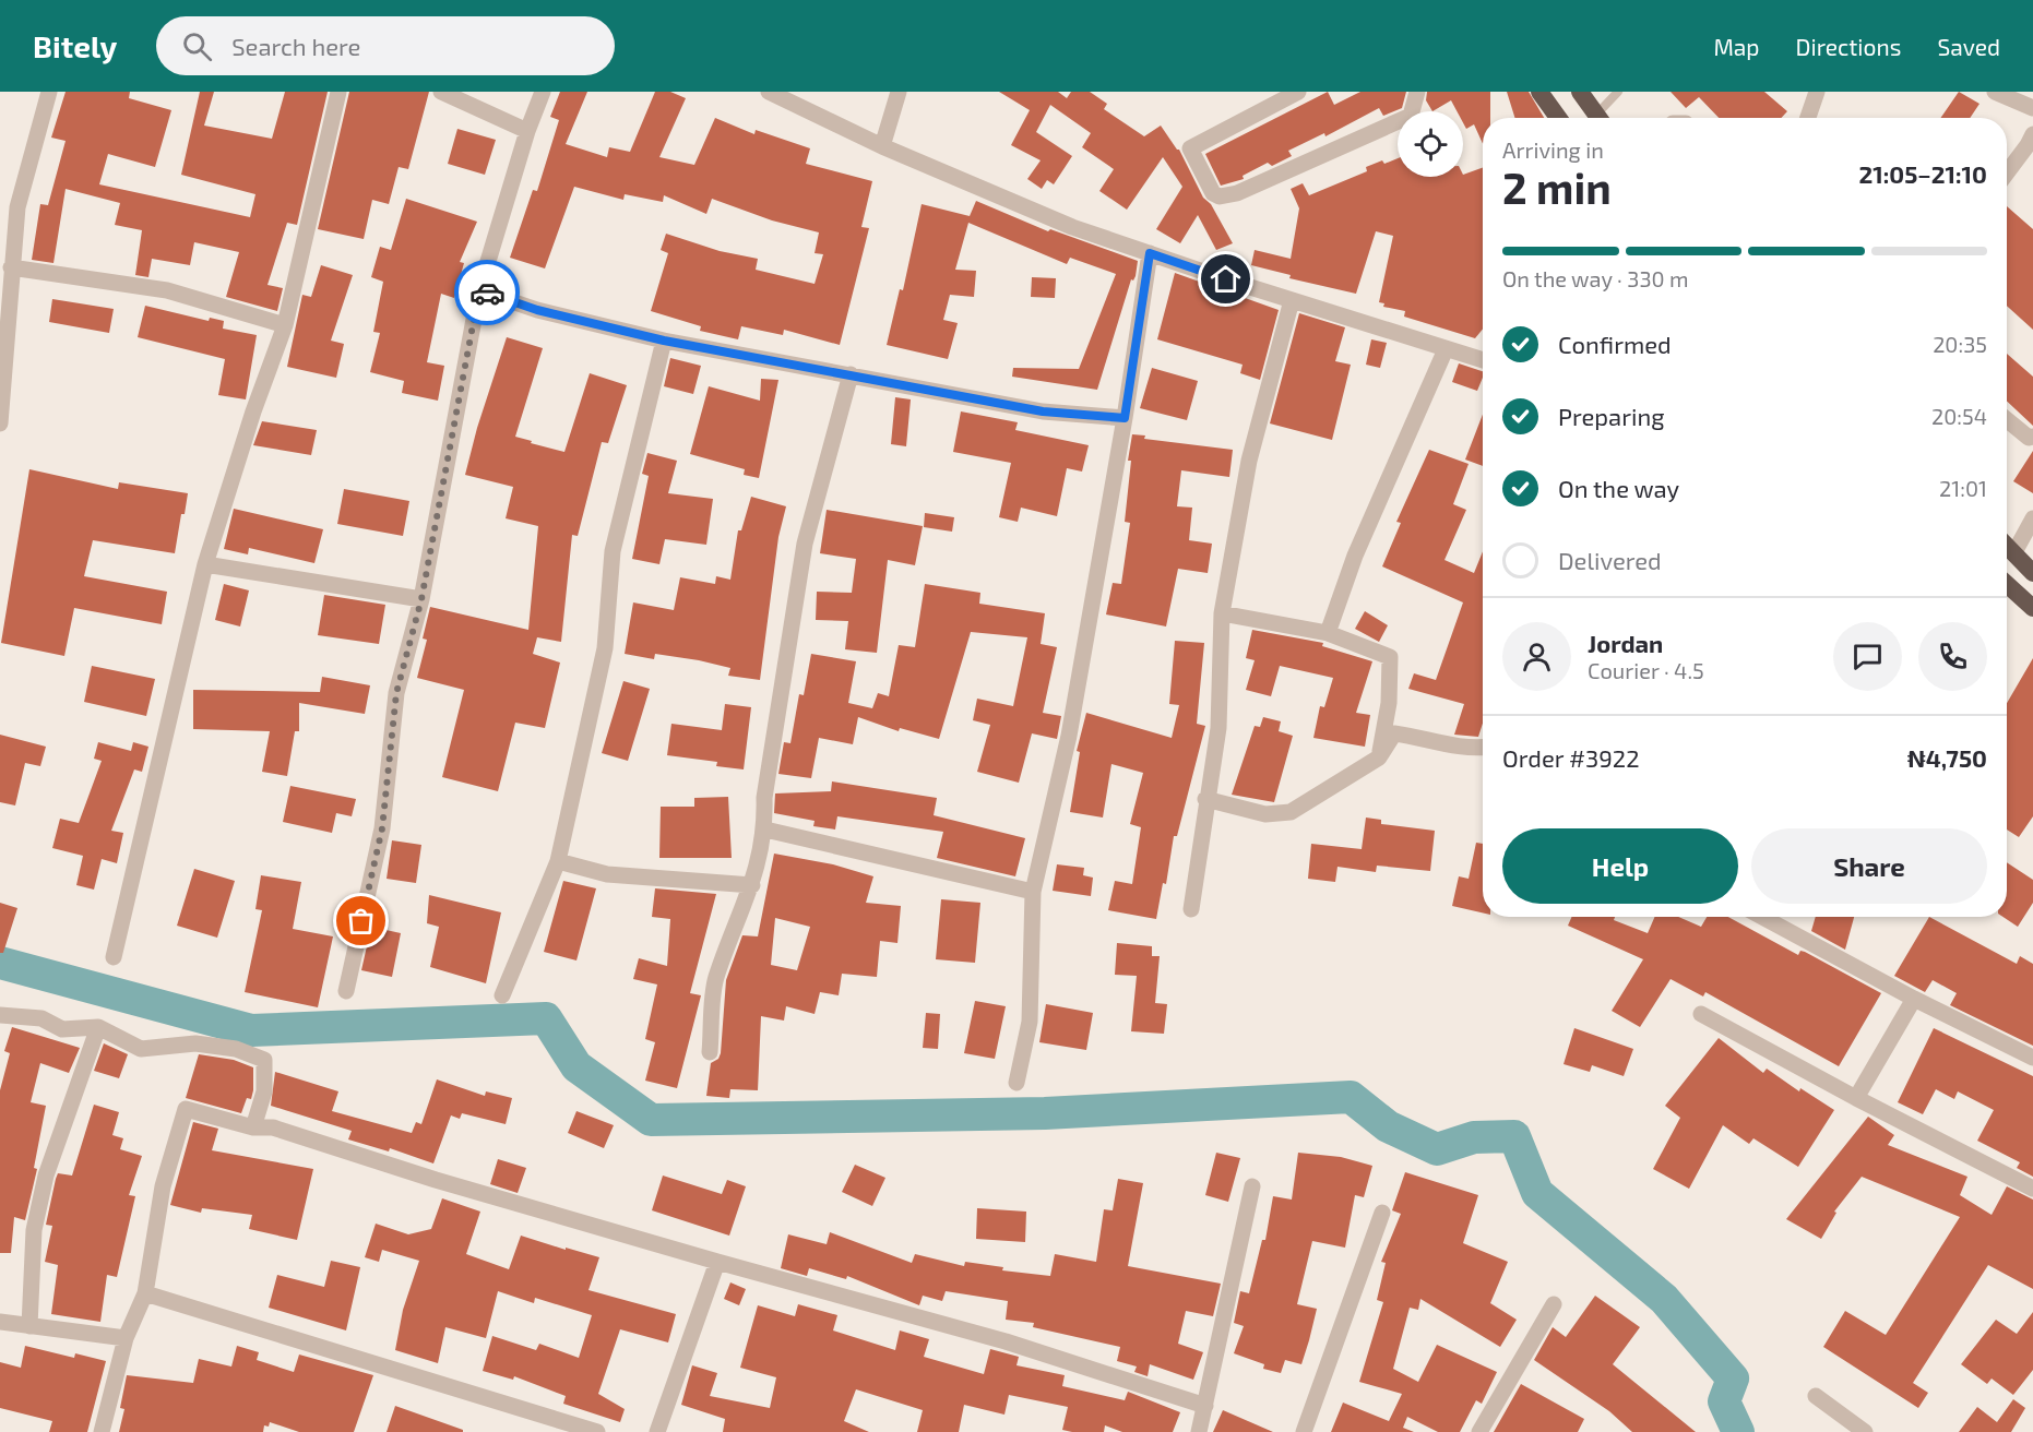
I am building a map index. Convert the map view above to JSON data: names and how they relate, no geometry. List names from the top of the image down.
{
  "page": {
    "header": "Bitely",
    "search": "Search here",
    "nav": ["Map", "Directions", "Saved"],
    "heading": ["2 min", "Arriving in", "21:05–21:10"],
    "panel": [
      "Jordan",
      "Courier · 4.5",
      "Order #3922",
      "₦4,750"
    ],
    "bar": "On the way · 330 m",
    "list": [
      ["Confirmed", "20:35"],
      ["Preparing", "20:54"],
      ["On the way", "21:01"],
      "Delivered"
    ],
    "buttons": ["Help", "Share"]
  }
}
